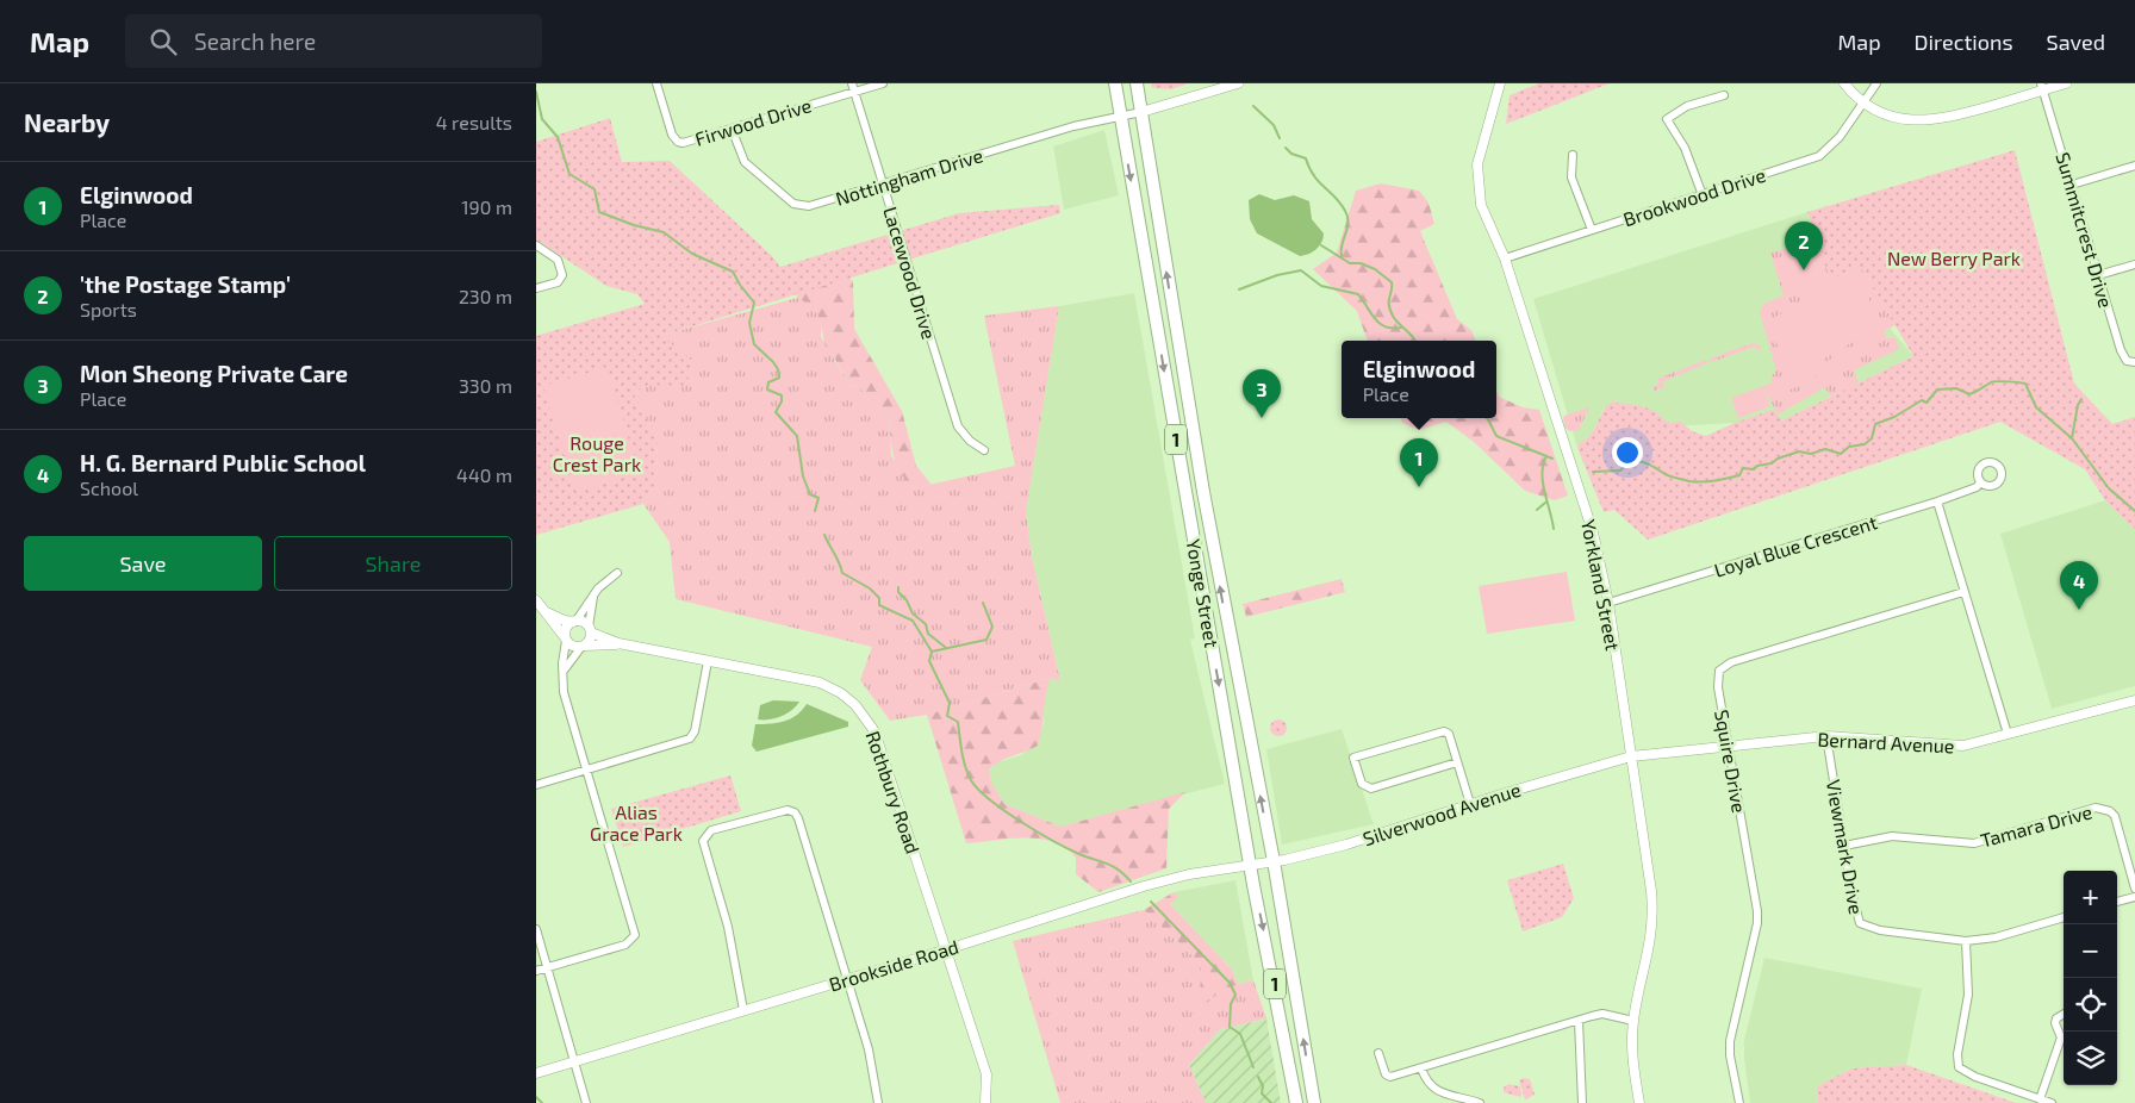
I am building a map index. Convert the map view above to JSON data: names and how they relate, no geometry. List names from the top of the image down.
{
  "streets": {
    "main road": ["1", "Yonge Street"],
    "street": [
      "Firwood Drive",
      "Nottingham Drive",
      "Brookwood Drive",
      "Summitcrest Drive",
      "Lacewood Drive",
      "Loyal Blue Crescent",
      "Yorkland Street",
      "Bernard Avenue",
      "Squire Drive",
      "Rothbury Road",
      "Silverwood Avenue",
      "Tamara Drive",
      "Viewmark Drive",
      "Brookside Road"
    ]
  },
  "crossings": [
    ["Firwood Drive", "Nottingham Drive"],
    ["Firwood Drive", "Lacewood Drive"],
    ["Nottingham Drive", "Lacewood Drive"],
    ["Nottingham Drive", "Yonge Street"],
    ["Brookwood Drive", "Yorkland Street"],
    ["Loyal Blue Crescent", "Yorkland Street"],
    ["Yorkland Street", "Bernard Avenue"],
    ["Yorkland Street", "Silverwood Avenue"],
    ["Yonge Street", "Silverwood Avenue"],
    ["Yonge Street", "Brookside Road"],
    ["Bernard Avenue", "Squire Drive"],
    ["Bernard Avenue", "Silverwood Avenue"],
    ["Bernard Avenue", "Viewmark Drive"],
    ["Rothbury Road", "Brookside Road"],
    ["Silverwood Avenue", "Brookside Road"],
    ["Tamara Drive", "Viewmark Drive"]
  ],
  "parks": ["New Berry Park", "Rouge Crest Park", "Alias Grace Park"],
  "page": {
    "header": "Map",
    "search": "Search here",
    "nav": ["Map", "Directions", "Saved"],
    "heading": ["Nearby", "4 results"],
    "list": [
      {
        "mark": "1",
        "name": "Elginwood",
        "note": "Place",
        "value": "190 m"
      },
      {
        "mark": "2",
        "name": "'the Postage Stamp'",
        "note": "Sports",
        "value": "230 m"
      },
      {
        "mark": "3",
        "name": "Mon Sheong Private Care",
        "note": "Place",
        "value": "330 m"
      },
      {
        "mark": "4",
        "name": "H. G. Bernard Public School",
        "note": "School",
        "value": "440 m"
      }
    ],
    "pins": [
      "2",
      "3",
      "1",
      "4"
    ],
    "popup": ["Elginwood", "Place"],
    "buttons": ["Save", "Share"],
    "map_buttons": ["+", "−"]
  }
}
